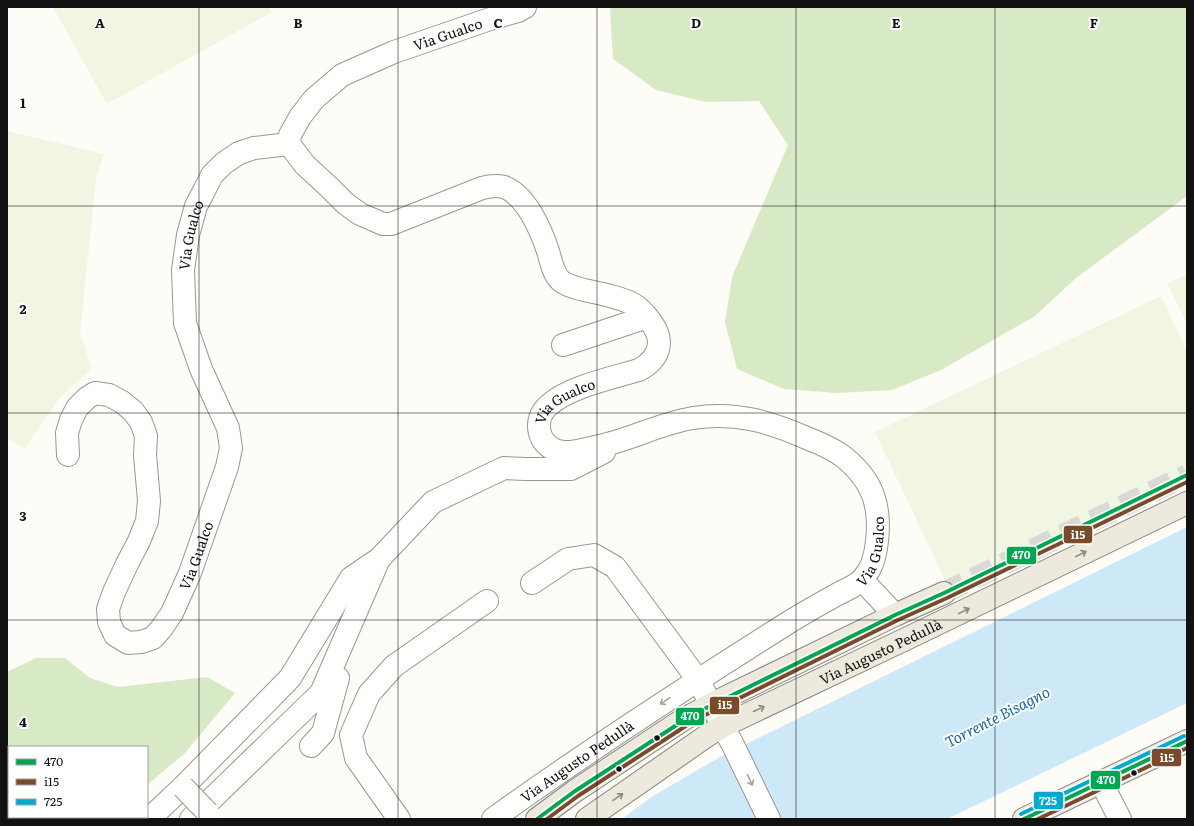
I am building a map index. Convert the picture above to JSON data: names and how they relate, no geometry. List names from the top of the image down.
{
  "streets": {
    "main road": ["Via Augusto Pedullà"],
    "street": ["Via Gualco"]
  },
  "crossings": [
    ["Via Gualco", "Via Augusto Pedullà"]
  ],
  "water": ["Torrente Bisagno"],
  "lines": ["transit line 470", "transit line i15", "transit line 725"],
  "legend": ["470", "i15", "725"],
  "grid": {
    "columns": [
      "A",
      "B",
      "C",
      "D",
      "E",
      "F"
    ],
    "rows": [
      "1",
      "2",
      "3",
      "4"
    ]
  }
}
